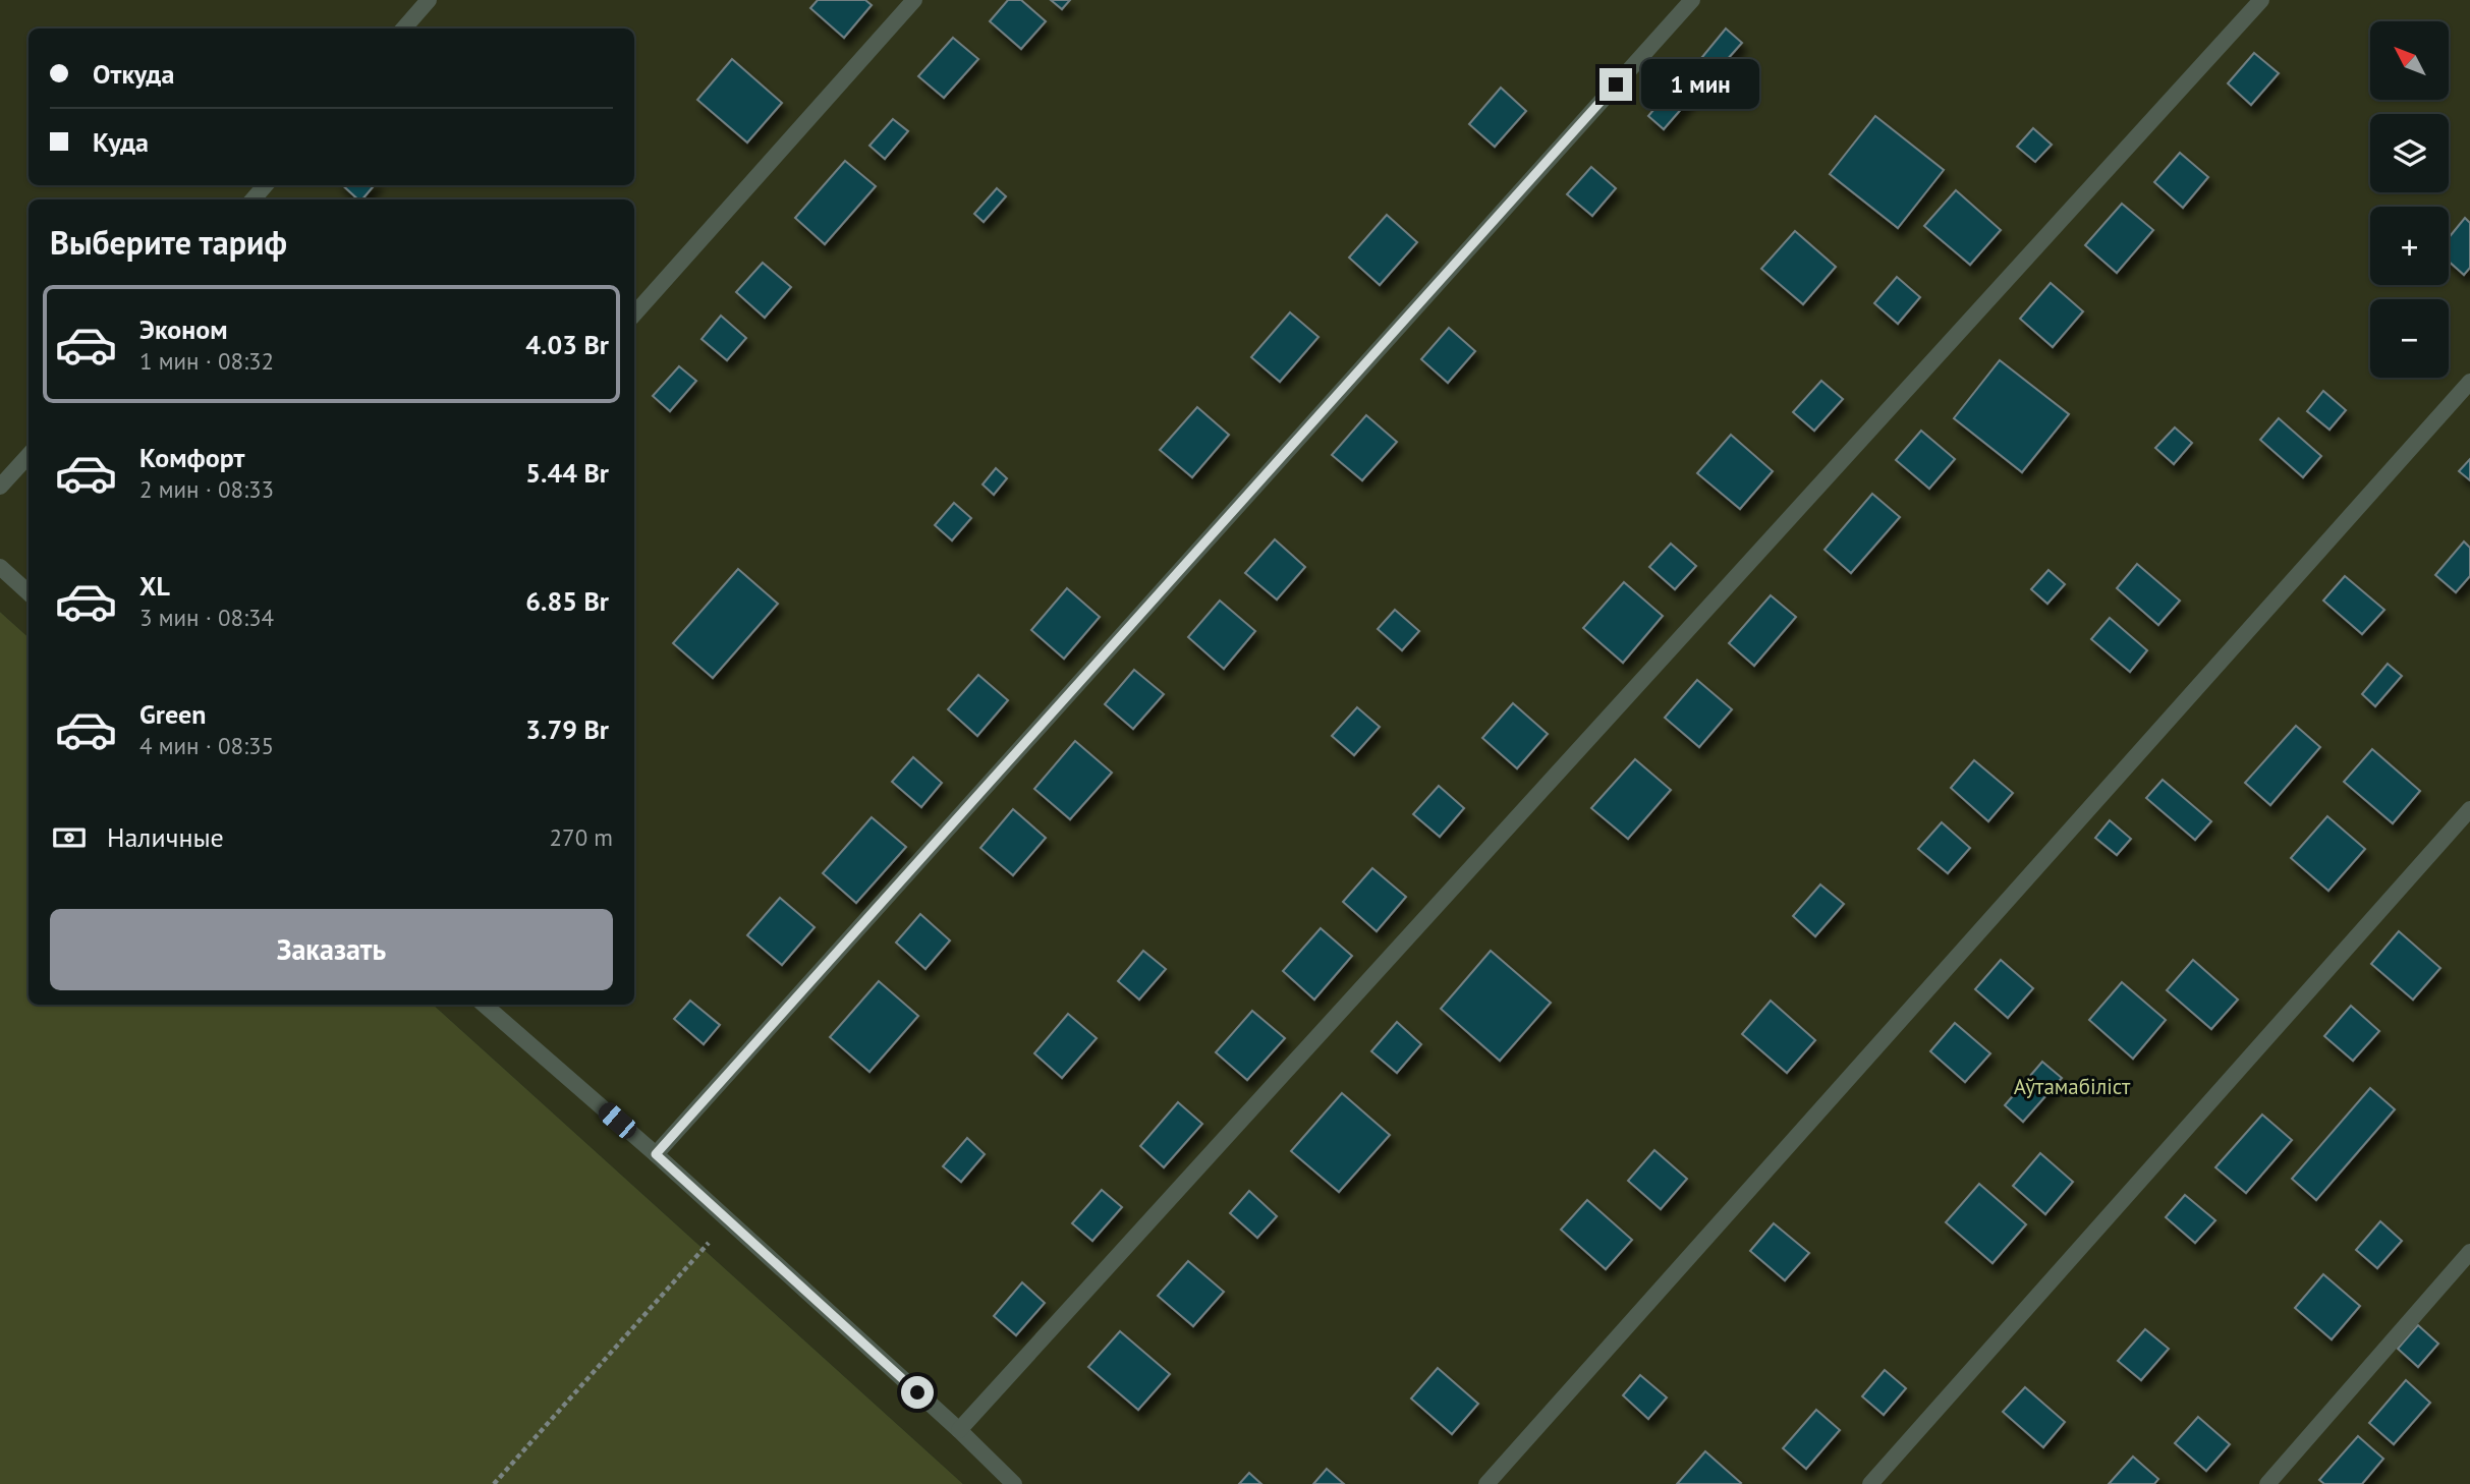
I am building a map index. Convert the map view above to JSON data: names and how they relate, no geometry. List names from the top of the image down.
{
  "parks": ["Аўтамабіліст"],
  "north": "top left",
  "page": {
    "map_buttons": ["+", "−"],
    "banner": ["Откуда", "Куда"],
    "bubble": "1 мин",
    "heading": "Выберите тариф",
    "list": [
      {
        "name": "Эконом",
        "note": "1 мин · 08:32",
        "value": "4.03 Br"
      },
      {
        "name": "Комфорт",
        "note": "2 мин · 08:33",
        "value": "5.44 Br"
      },
      {
        "name": "XL",
        "note": "3 мин · 08:34",
        "value": "6.85 Br"
      },
      {
        "name": "Green",
        "note": "4 мин · 08:35",
        "value": "3.79 Br"
      }
    ],
    "pay": ["Наличные", "270 m"],
    "buttons": "Заказать"
  }
}
